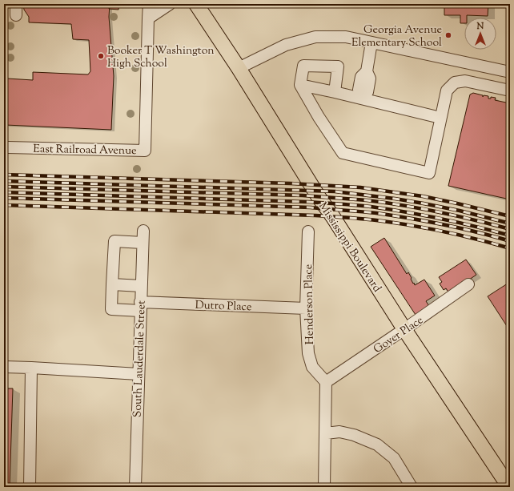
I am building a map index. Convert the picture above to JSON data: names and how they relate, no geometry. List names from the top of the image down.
{
  "streets": {
    "main road": ["Mississippi Boulevard"],
    "street": [
      "East Railroad Avenue",
      "Henderson Place",
      "Dutro Place",
      "Goyer Place",
      "South Lauderdale Street"
    ]
  },
  "crossings": [
    ["Mississippi Boulevard", "Goyer Place"],
    ["Henderson Place", "Dutro Place"],
    ["Henderson Place", "Goyer Place"],
    ["Dutro Place", "South Lauderdale Street"]
  ],
  "places": ["Georgia Avenue Elementary School", "Booker T Washington High School"],
  "north": "top"
}
